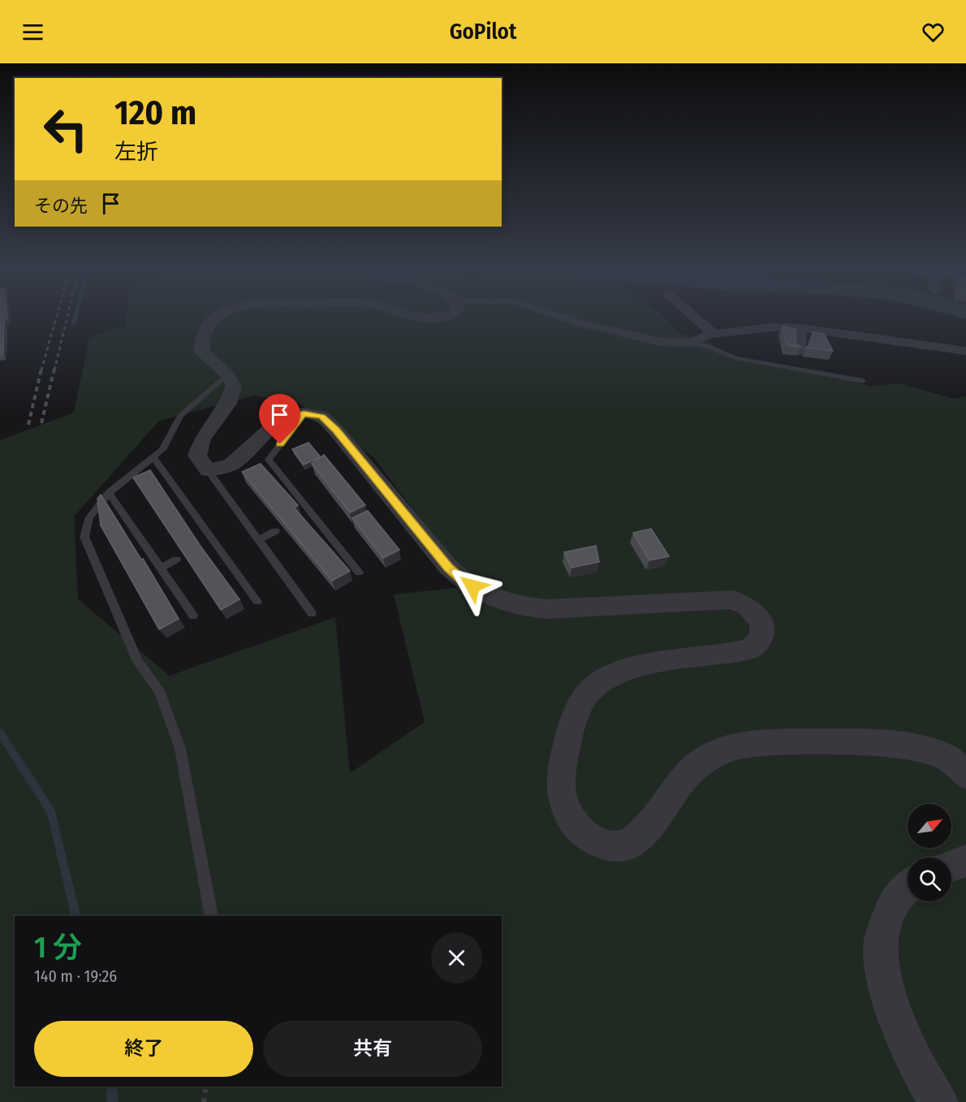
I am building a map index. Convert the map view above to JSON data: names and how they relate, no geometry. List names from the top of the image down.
{
  "north": "top right",
  "page": {
    "header": "GoPilot",
    "turn": ["120 m", "左折"],
    "then": "その先",
    "heading": ["1 分", "140 m · 19:26"],
    "buttons": ["終了", "共有"]
  }
}
